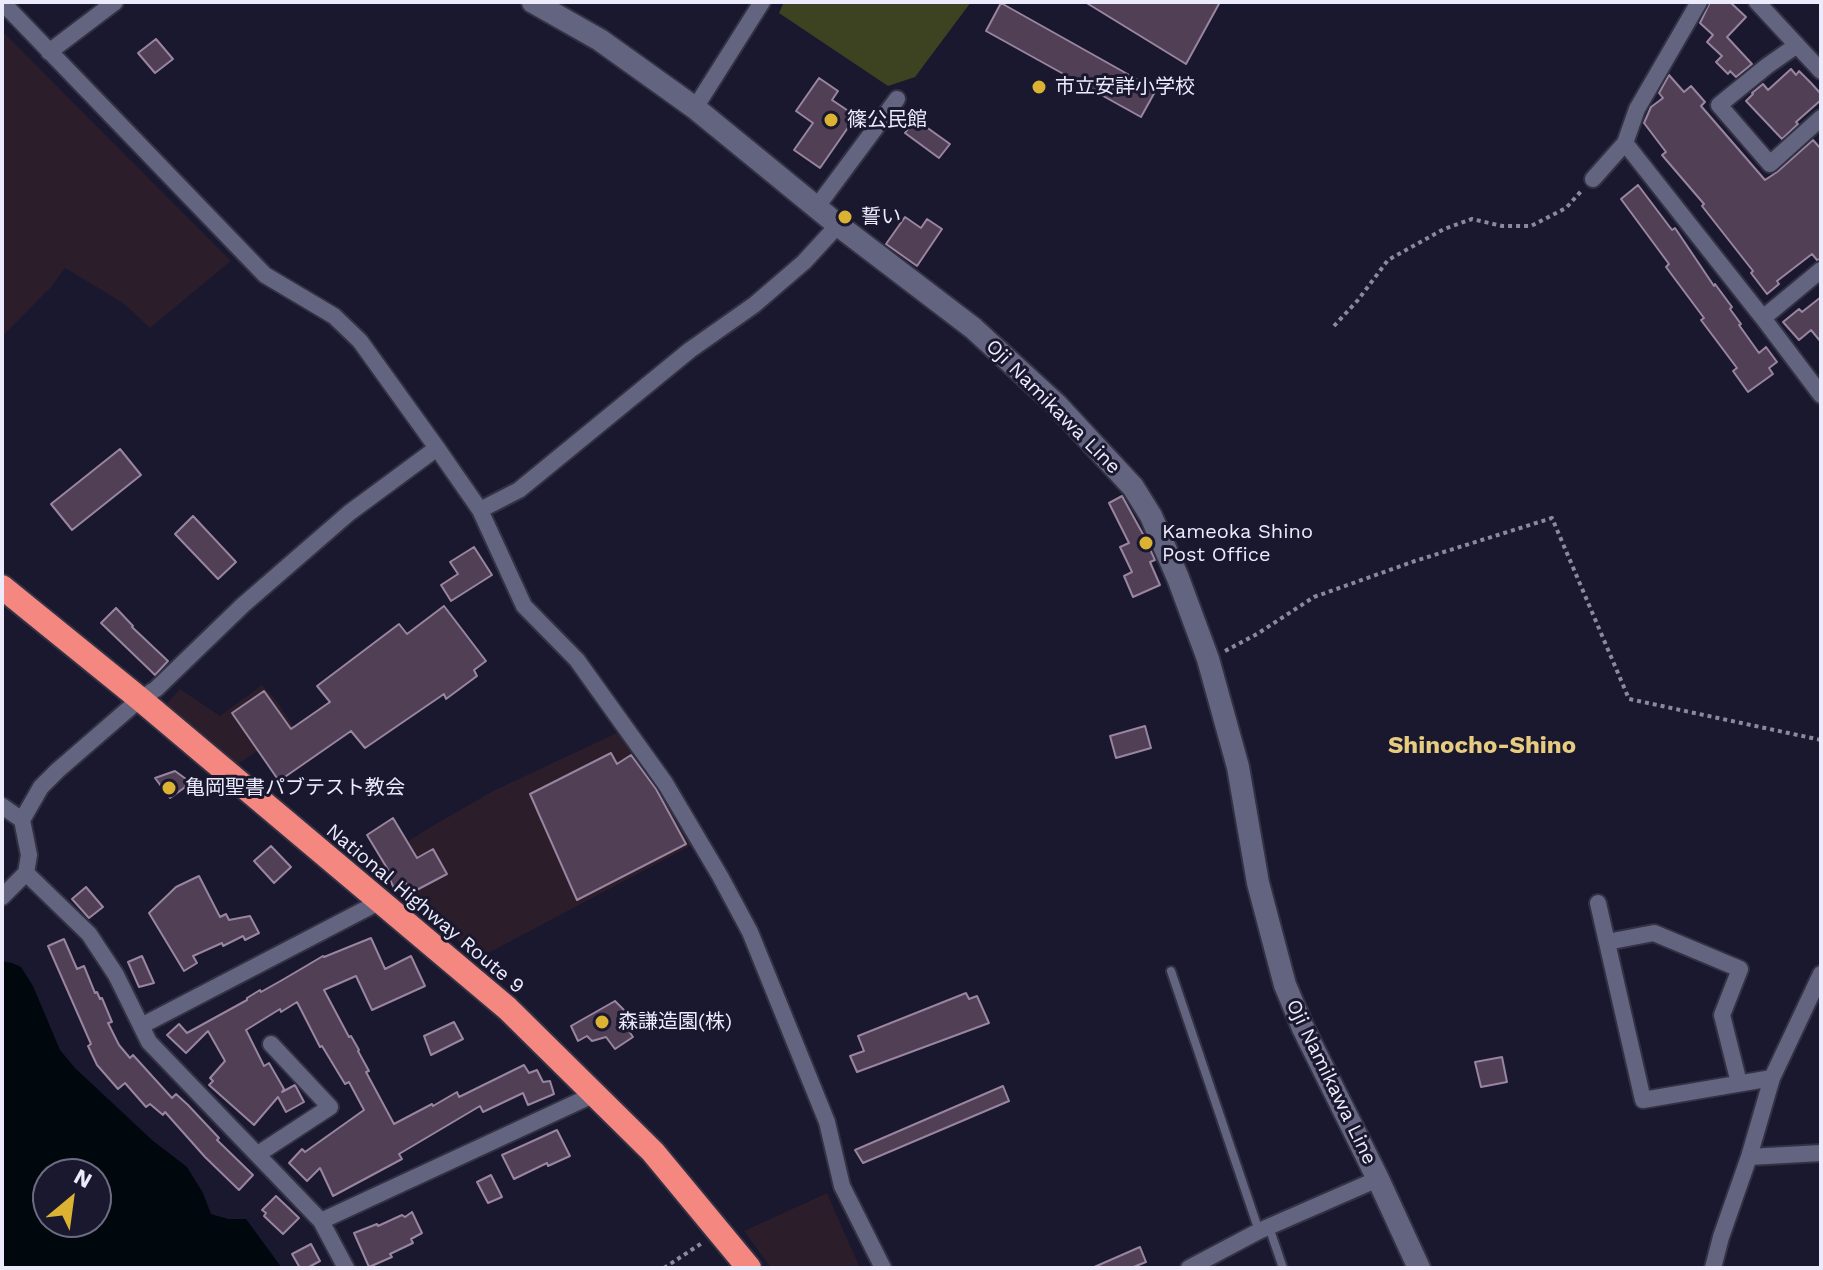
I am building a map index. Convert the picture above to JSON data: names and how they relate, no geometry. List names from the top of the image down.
{
  "streets": {
    "highway": ["National Highway Route 9"],
    "main road": ["Oji Namikawa Line"]
  },
  "districts": ["Shinocho-Shino"],
  "places": [
    "市立安詳小学校",
    "篠公民館",
    "誓い",
    "Kameoka Shino Post Office",
    "亀岡聖書パブテスト教会",
    "森謙造園(株)"
  ],
  "north": "top right"
}
